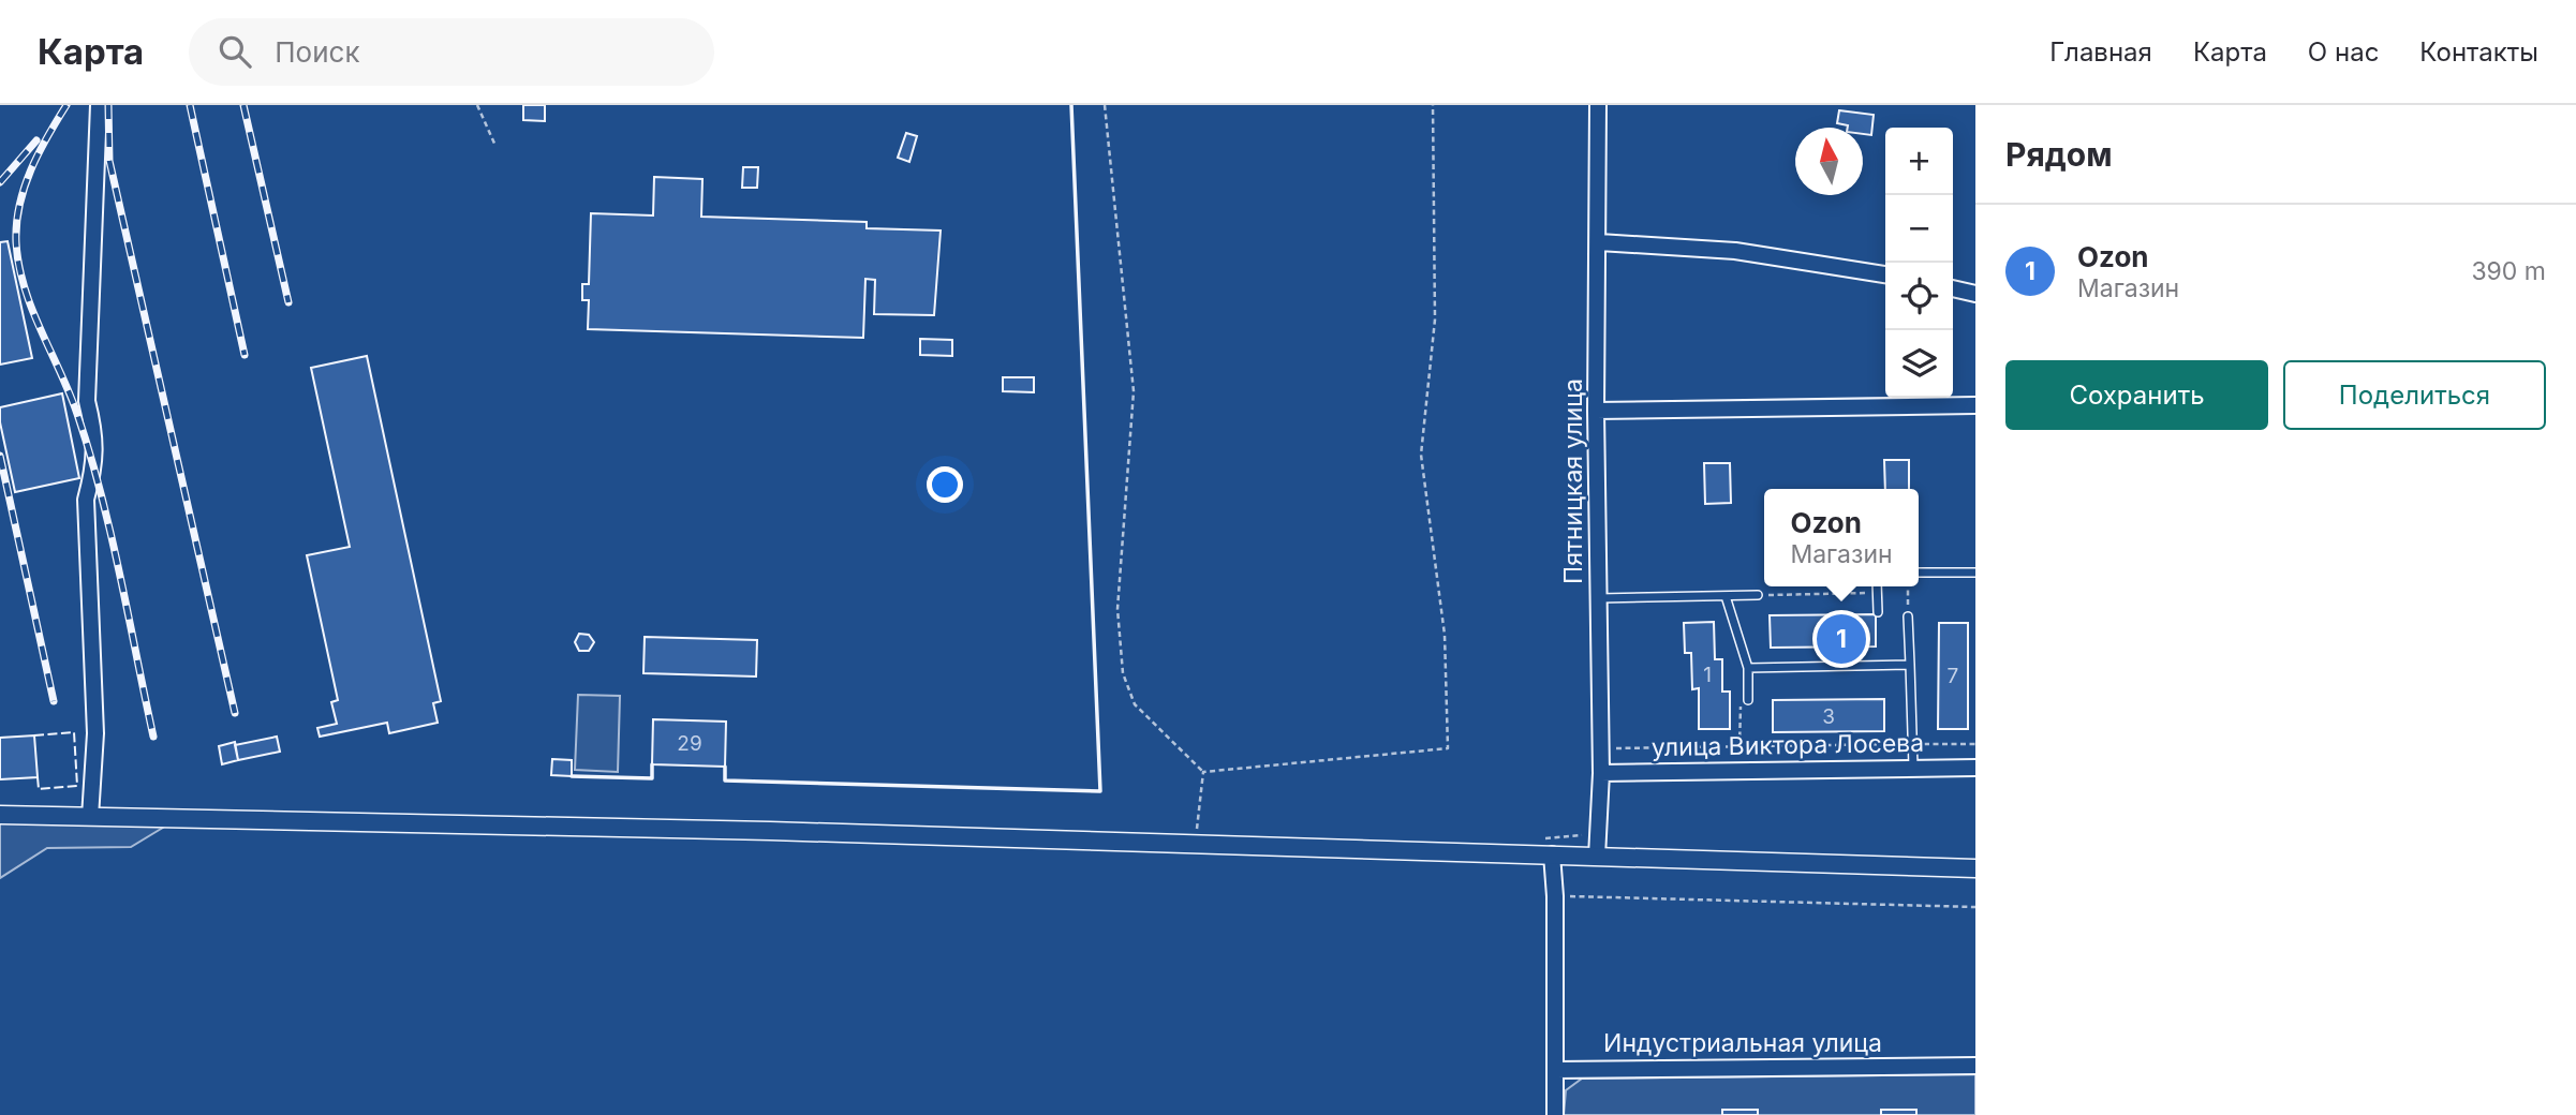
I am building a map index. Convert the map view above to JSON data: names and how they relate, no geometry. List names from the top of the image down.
{
  "streets": {
    "street": ["Пятницкая улица", "улица Виктора Лосева", "Индустриальная улица"]
  },
  "crossings": [
    ["Пятницкая улица", "улица Виктора Лосева"]
  ],
  "house_numbers": [
    "1",
    "7",
    "3",
    "29"
  ],
  "north": "top",
  "page": {
    "header": "Карта",
    "search": "Поиск",
    "nav": [
      "Главная",
      "Карта",
      "О нас",
      "Контакты"
    ],
    "heading": "Рядом",
    "map_buttons": ["+", "−"],
    "list": [
      {
        "mark": "1",
        "name": "Ozon",
        "note": "Магазин",
        "value": "390 m"
      }
    ],
    "buttons": ["Сохранить", "Поделиться"],
    "popup": ["Ozon", "Магазин"],
    "pins": "1"
  }
}
